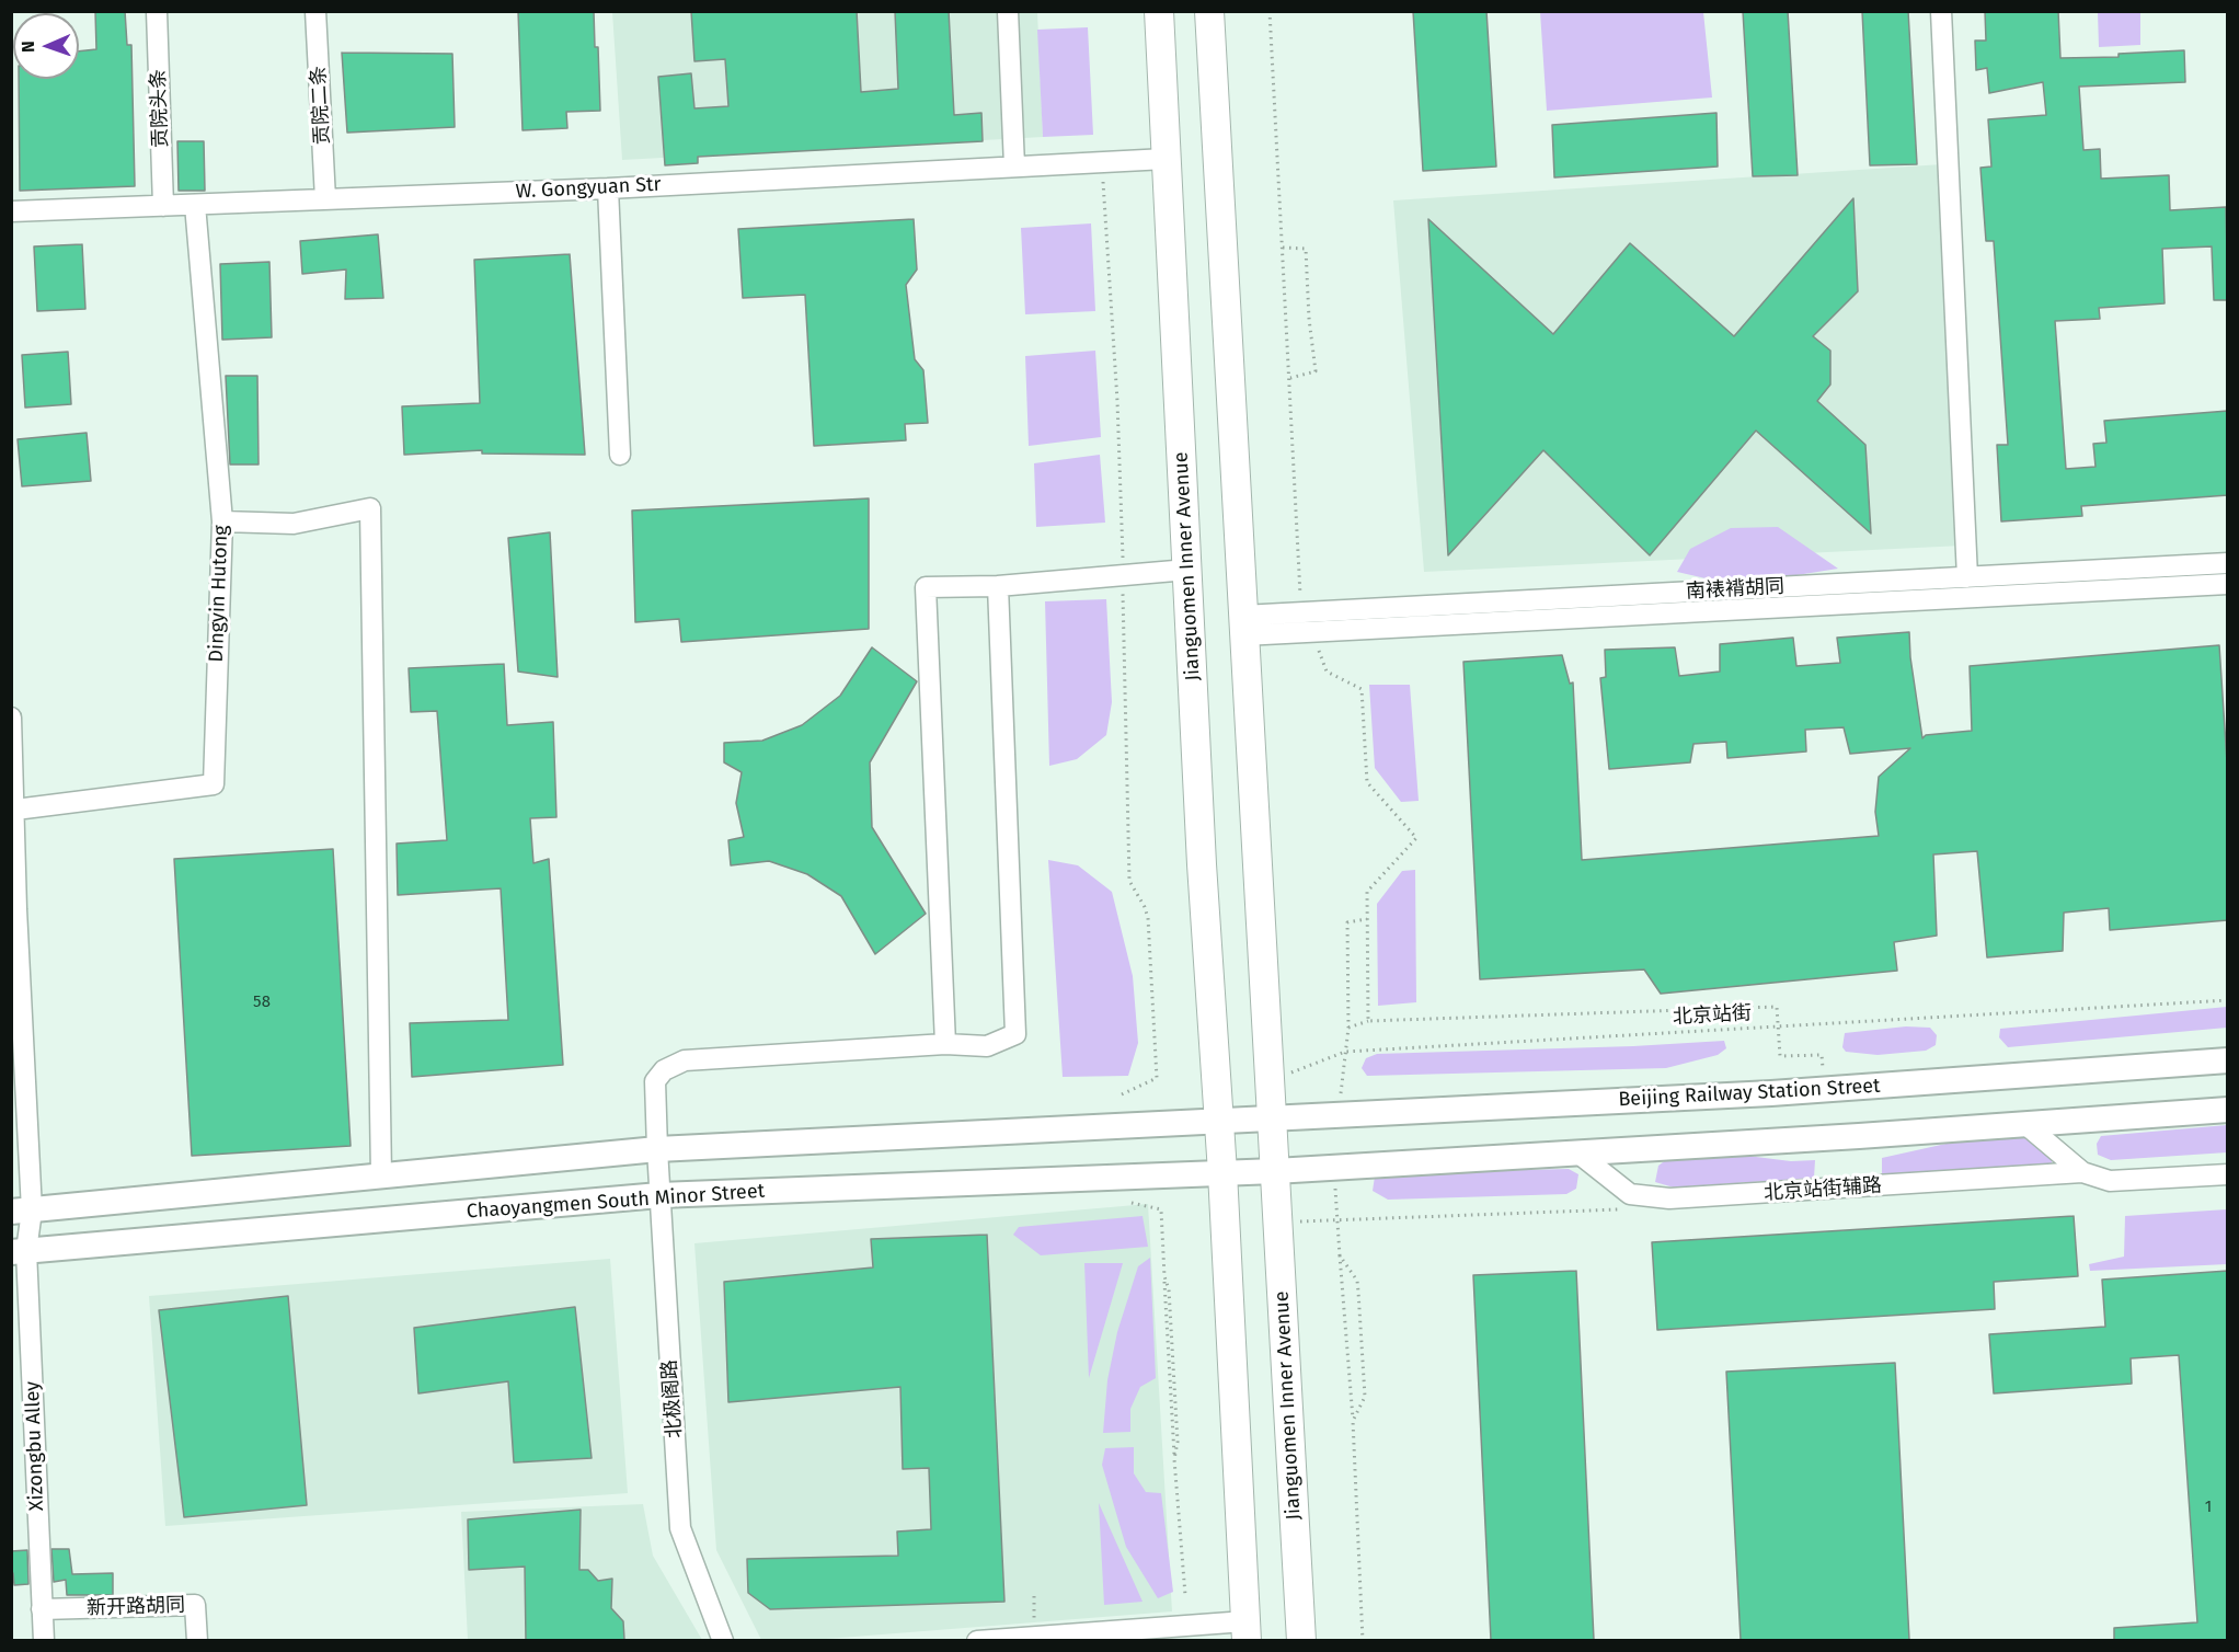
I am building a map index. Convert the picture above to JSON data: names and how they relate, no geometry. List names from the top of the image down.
{
  "streets": {
    "highway": ["Jianguomen Inner Avenue"],
    "main road": ["Beijing Railway Station Street", "Chaoyangmen South Minor Street"],
    "street": [
      "贡院二条",
      "贡院头条",
      "W. Gongyuan Str",
      "南裱褙胡同",
      "Dingyin Hutong",
      "北京站街辅路",
      "北极阁路",
      "Xizongbu Alley",
      "新开路胡同"
    ],
    "path": ["北京站街"]
  },
  "crossings": [
    ["贡院二条", "W. Gongyuan Str"],
    ["贡院头条", "W. Gongyuan Str"],
    ["W. Gongyuan Str", "Jianguomen Inner Avenue"],
    ["W. Gongyuan Str", "Dingyin Hutong"],
    ["Jianguomen Inner Avenue", "Beijing Railway Station Street"],
    ["Jianguomen Inner Avenue", "Chaoyangmen South Minor Street"],
    ["Dingyin Hutong", "Xizongbu Alley"],
    ["Chaoyangmen South Minor Street", "北极阁路"],
    ["Chaoyangmen South Minor Street", "Xizongbu Alley"],
    ["Xizongbu Alley", "新开路胡同"]
  ],
  "house_numbers": ["58", "1"],
  "north": "left"
}
